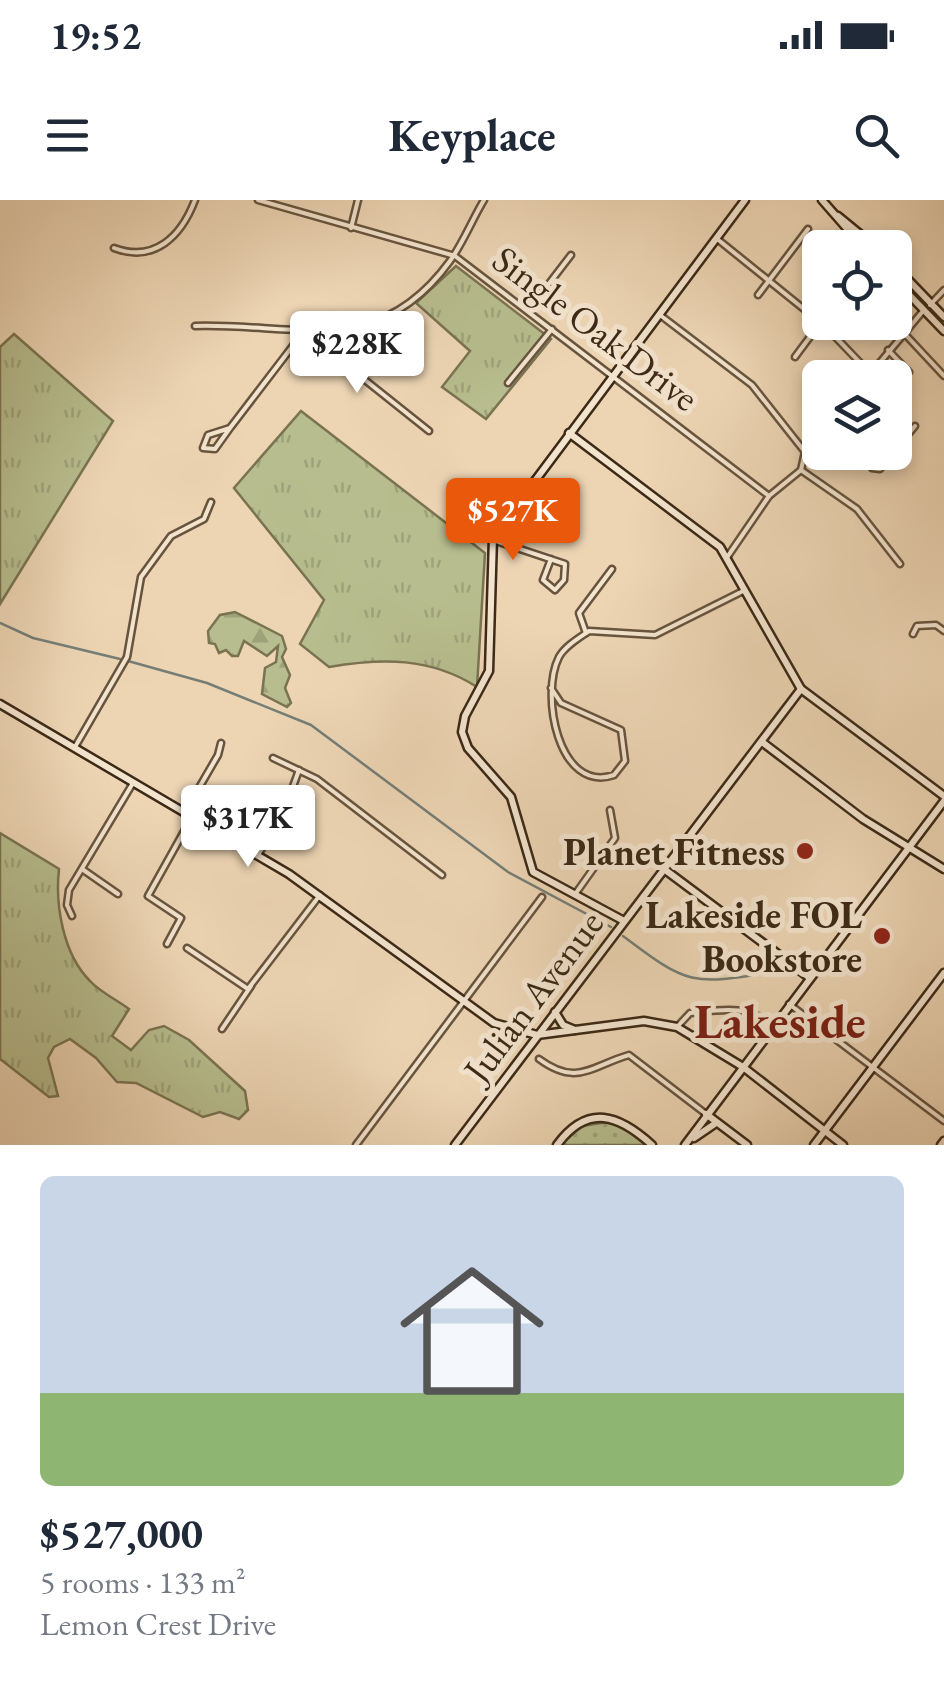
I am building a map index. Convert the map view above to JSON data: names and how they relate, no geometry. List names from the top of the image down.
{
  "streets": {
    "street": ["Single Oak Drive", "Julian Avenue"]
  },
  "districts": ["Lakeside"],
  "places": ["Planet Fitness", "Lakeside FOL Bookstore"],
  "page": {
    "status": "19:52",
    "header": "Keyplace",
    "price": ["$228K", "$527K", "$317K"],
    "list": [
      {
        "name": "$527,000",
        "note": "5 rooms · 133 m² · Lemon Crest Drive"
      }
    ]
  }
}
